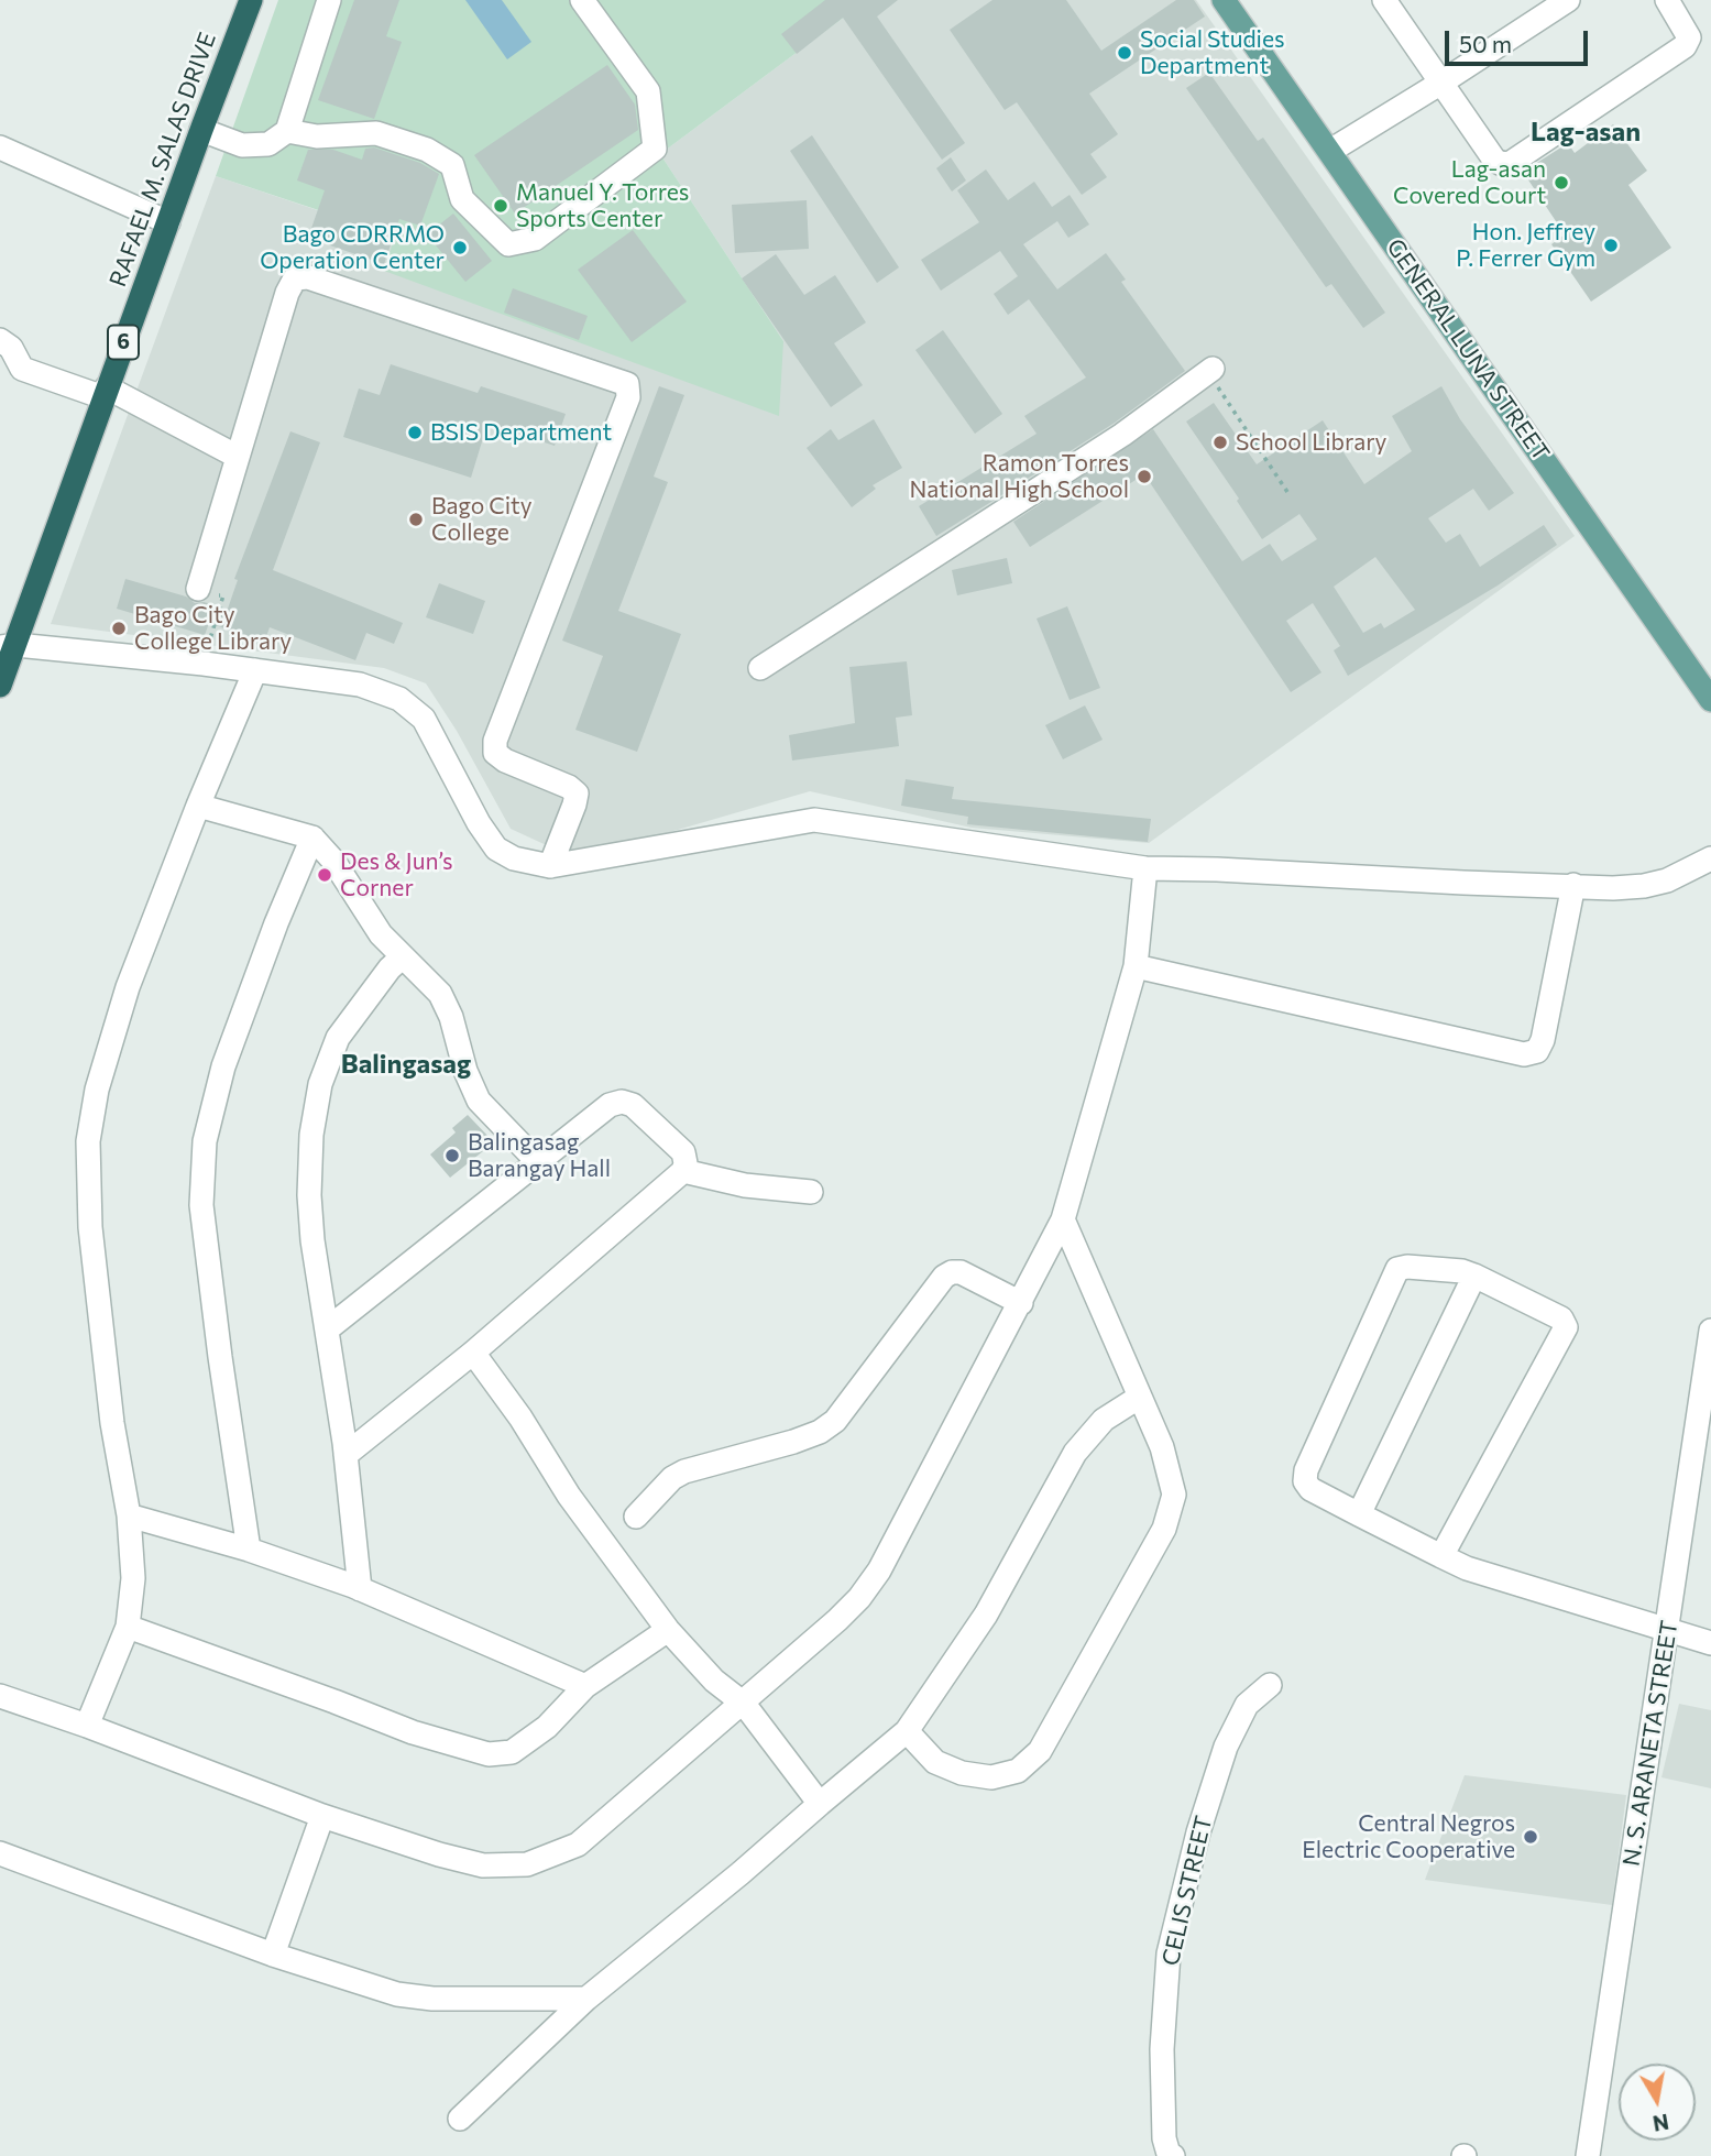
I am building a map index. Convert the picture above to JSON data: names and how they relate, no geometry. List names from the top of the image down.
{
  "streets": {
    "highway": ["RAFAEL M. SALAS DRIVE", "6"],
    "main road": ["GENERAL LUNA STREET"],
    "street": ["N. S. ARANETA STREET", "CELIS STREET"]
  },
  "districts": ["Lag-asan", "Balingasag"],
  "places": [
    "Social Studies Department",
    "Lag-asan Covered Court",
    "Manuel Y. Torres Sports Center",
    "Hon. Jeffrey P. Ferrer Gym",
    "Bago CDRRMO Operation Center",
    "BSIS Department",
    "School Library",
    "Ramon Torres National High School",
    "Bago City College",
    "Bago City College Library",
    "Des & Jun’s Corner",
    "Balingasag Barangay Hall",
    "Central Negros Electric Cooperative"
  ],
  "scale_bar": "50 m",
  "north": "bottom"
}
